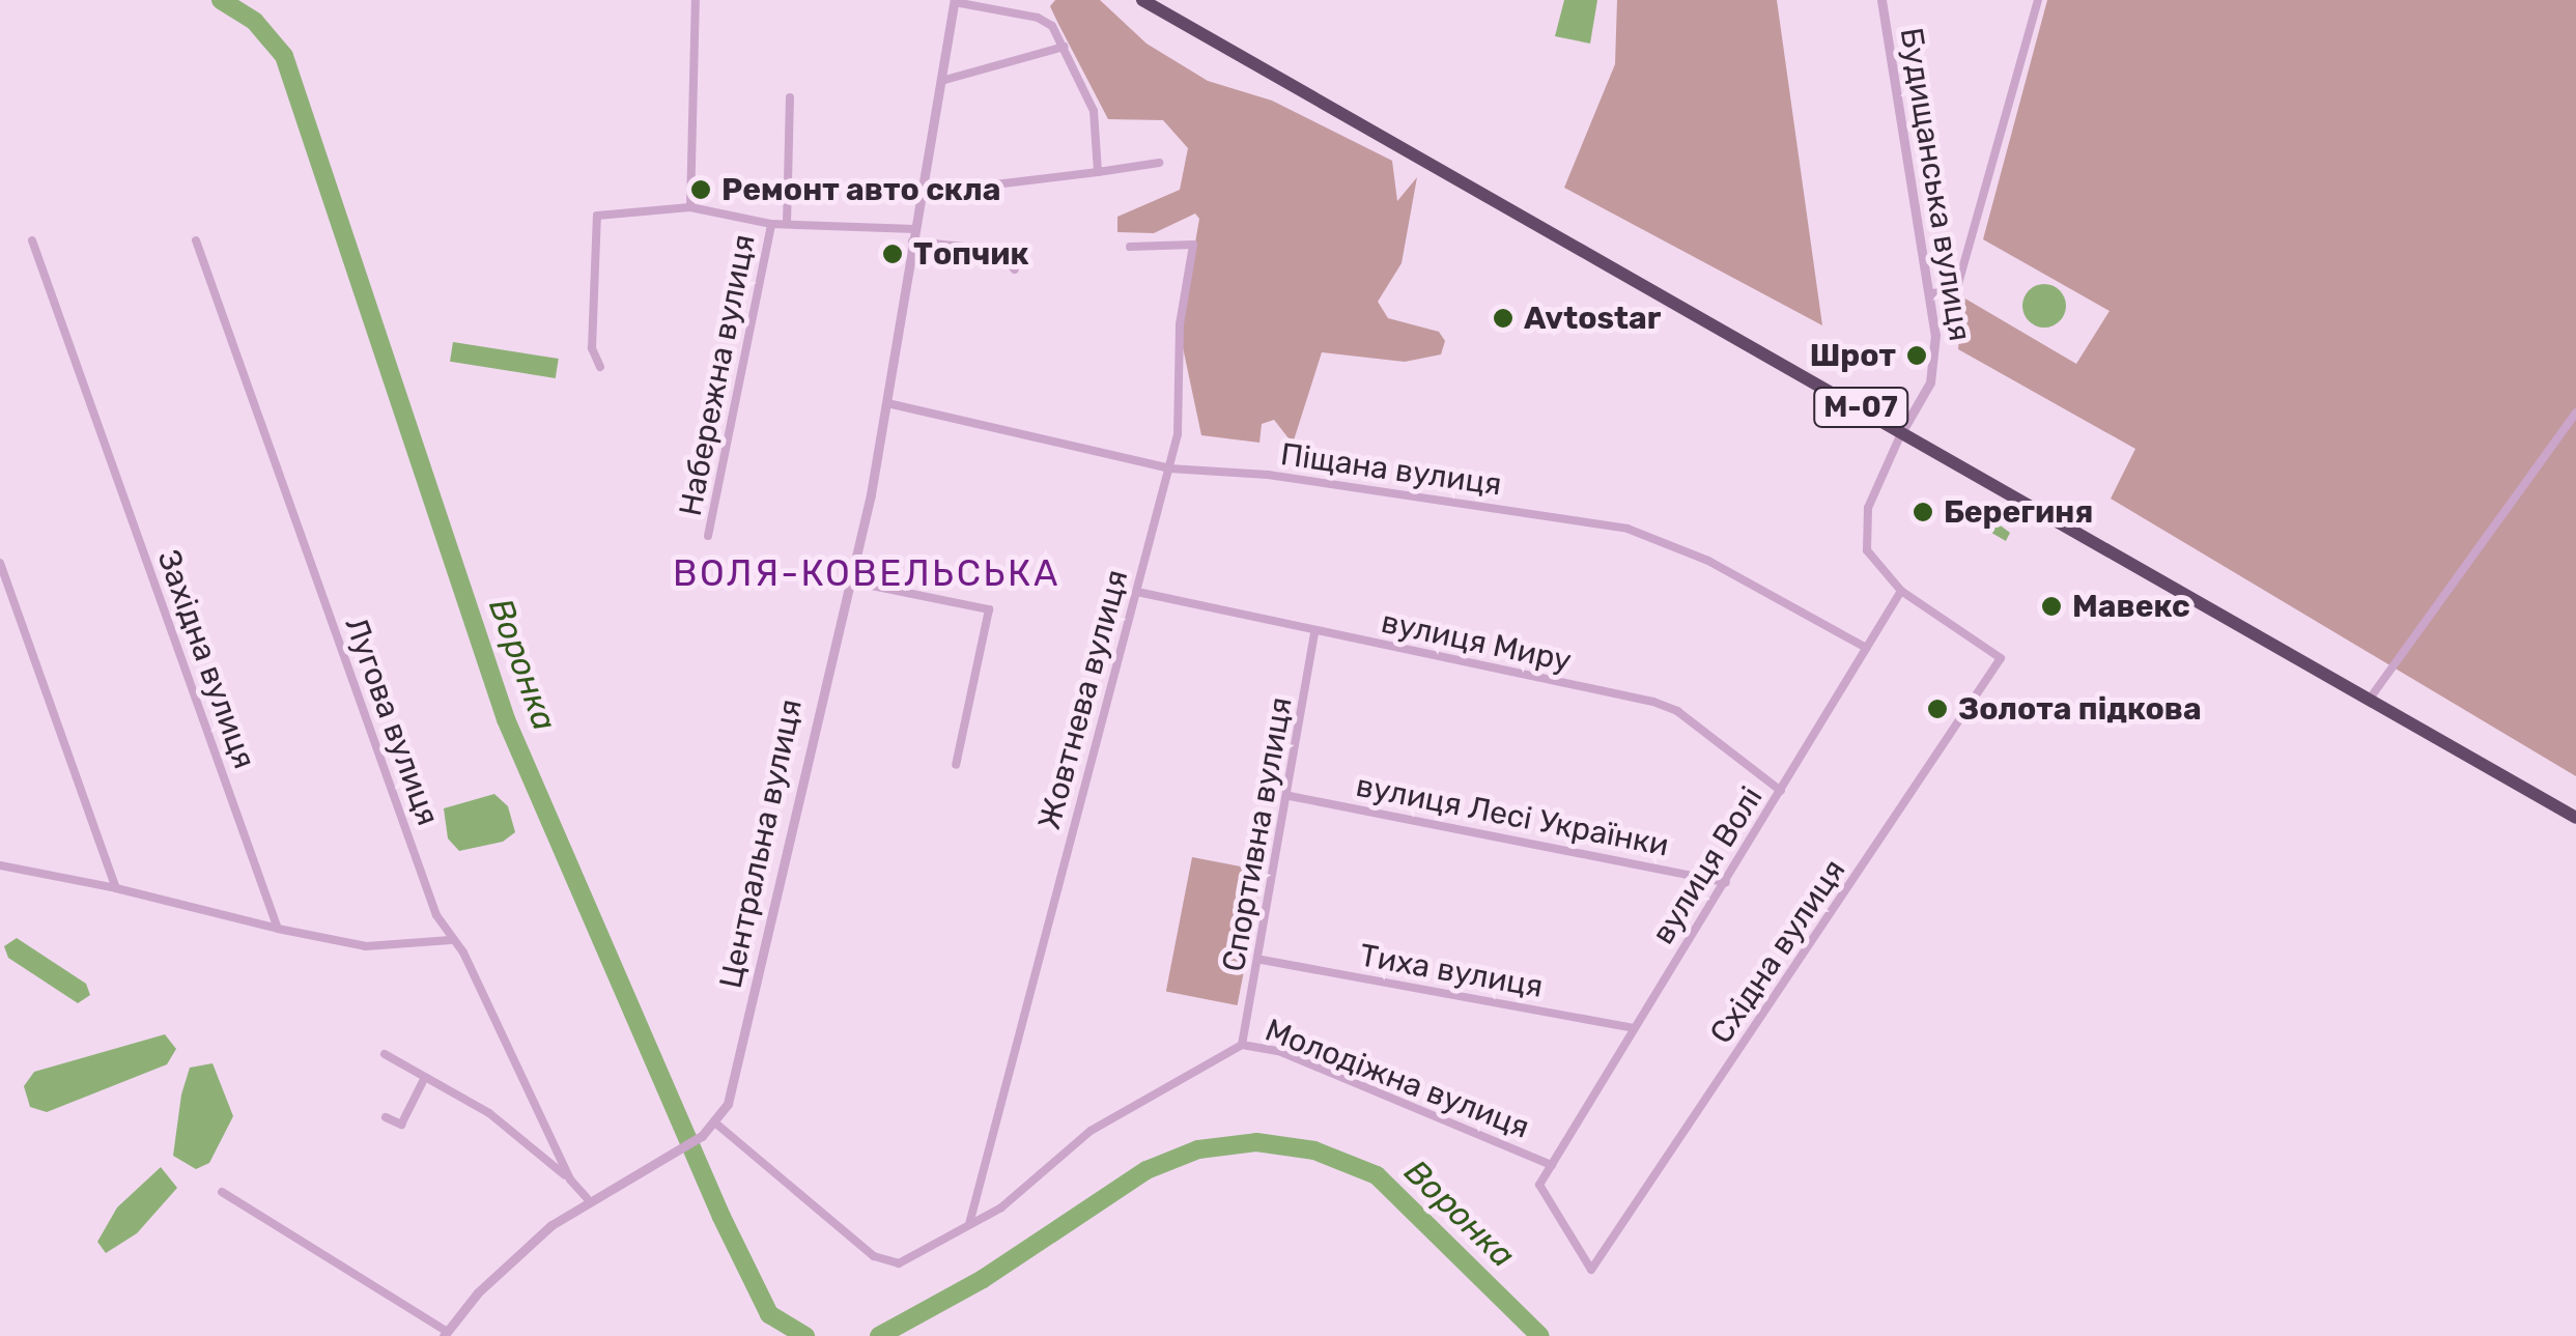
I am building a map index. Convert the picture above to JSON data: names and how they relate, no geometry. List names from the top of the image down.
{
  "streets": {
    "highway": ["М-07"],
    "street": [
      "Будищанська вулиця",
      "Набережна вулиця",
      "Піщана вулиця",
      "вулиця Миру",
      "Західна вулиця",
      "Жовтнева вулиця",
      "Лугова вулиця",
      "вулиця Лесі Українки",
      "Спортивна вулиця",
      "Центральна вулиця",
      "вулиця Волі",
      "Східна вулиця",
      "Тиха вулиця",
      "Молодіжна вулиця"
    ]
  },
  "crossings": [
    ["Будищанська вулиця", "М-07"],
    ["Піщана вулиця", "Жовтнева вулиця"],
    ["Піщана вулиця", "Центральна вулиця"],
    ["Піщана вулиця", "вулиця Волі"],
    ["вулиця Миру", "Жовтнева вулиця"],
    ["вулиця Миру", "Спортивна вулиця"],
    ["вулиця Миру", "вулиця Волі"],
    ["Жовтнева вулиця", "Молодіжна вулиця"],
    ["вулиця Лесі Українки", "Спортивна вулиця"],
    ["вулиця Лесі Українки", "вулиця Волі"],
    ["Спортивна вулиця", "Тиха вулиця"],
    ["Спортивна вулиця", "Молодіжна вулиця"],
    ["Центральна вулиця", "Молодіжна вулиця"],
    ["вулиця Волі", "Східна вулиця"],
    ["вулиця Волі", "Тиха вулиця"],
    ["вулиця Волі", "Молодіжна вулиця"],
    ["Східна вулиця", "Молодіжна вулиця"]
  ],
  "districts": ["ВОЛЯ-КОВЕЛЬСЬКА"],
  "water": ["Воронка"],
  "places": [
    "Ремонт авто скла",
    "Топчик",
    "Avtostar",
    "Шрот",
    "Берегиня",
    "Мавекс",
    "Золота підкова"
  ]
}
